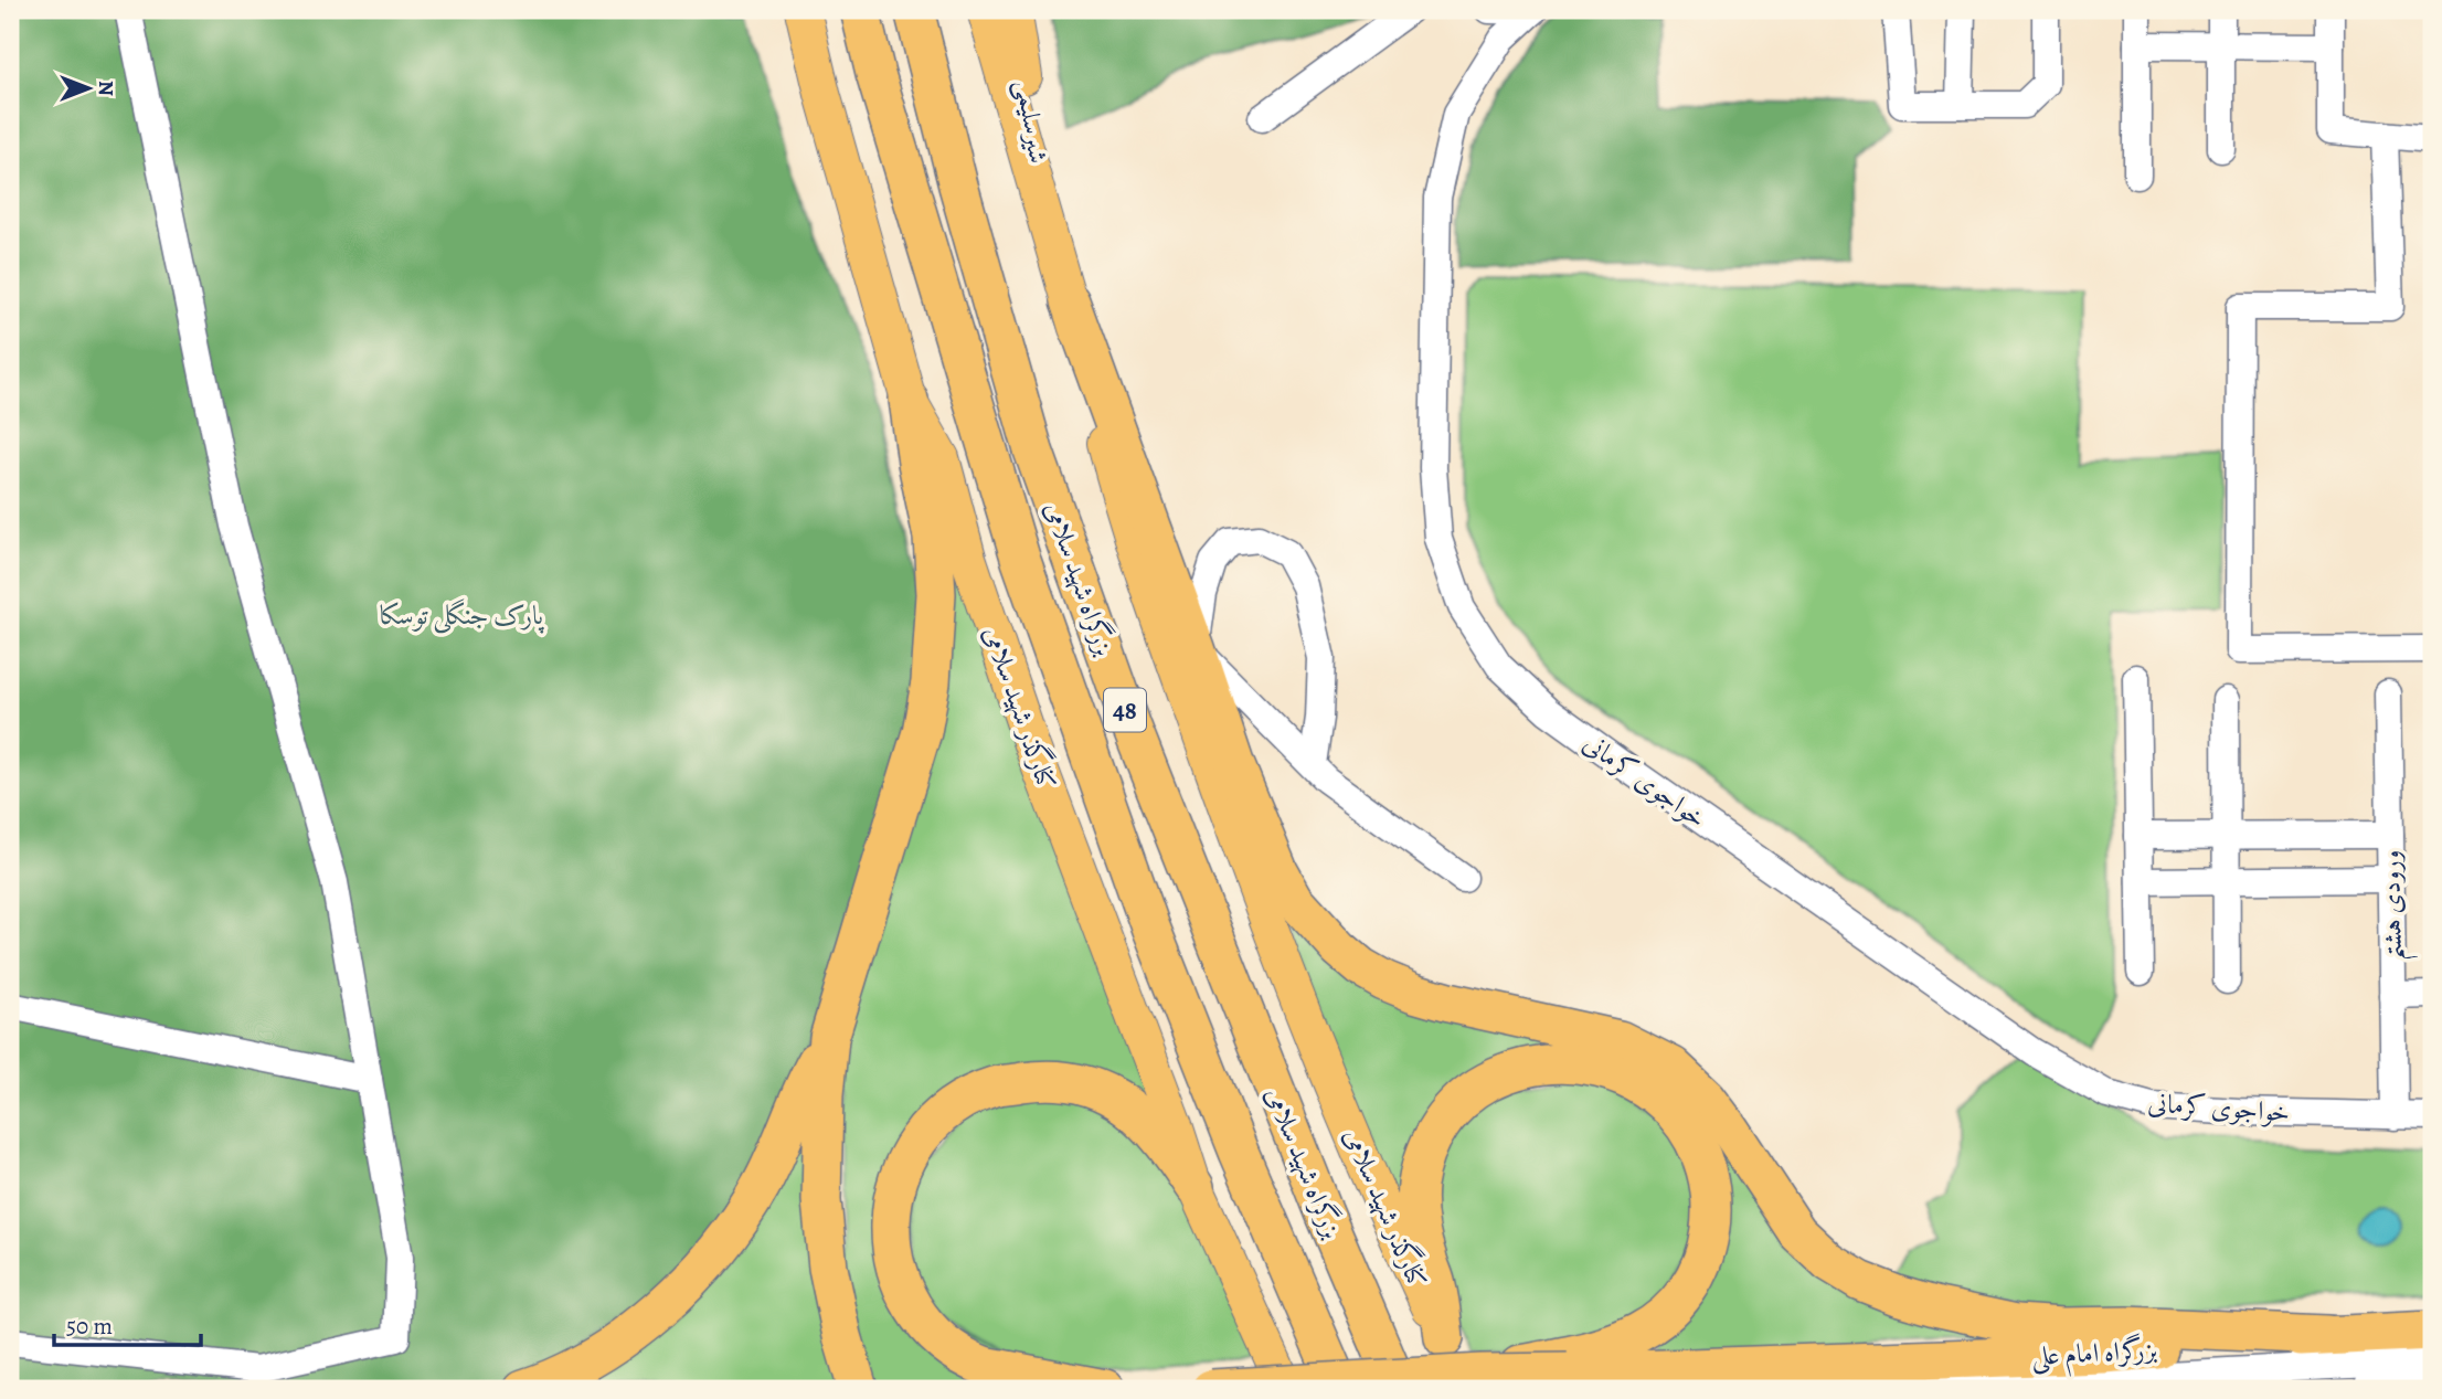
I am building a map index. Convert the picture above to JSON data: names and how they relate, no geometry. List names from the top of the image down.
{
  "streets": {
    "highway": ["بزرگراه شهید سلامی", "48", "بزرگراه امام علی"],
    "main road": ["شیرسلیمی", "کنارگذر شهید سلامی"],
    "street": ["خواجوی کرمانی", "ورودی هشتم"]
  },
  "crossings": [
    ["شیرسلیمی", "کنارگذر شهید سلامی"],
    ["کنارگذر شهید سلامی", "بزرگراه امام علی"],
    ["خواجوی کرمانی", "ورودی هشتم"]
  ],
  "parks": ["پارک جنگلی توسکا"],
  "scale_bar": "50 m",
  "north": "right"
}
